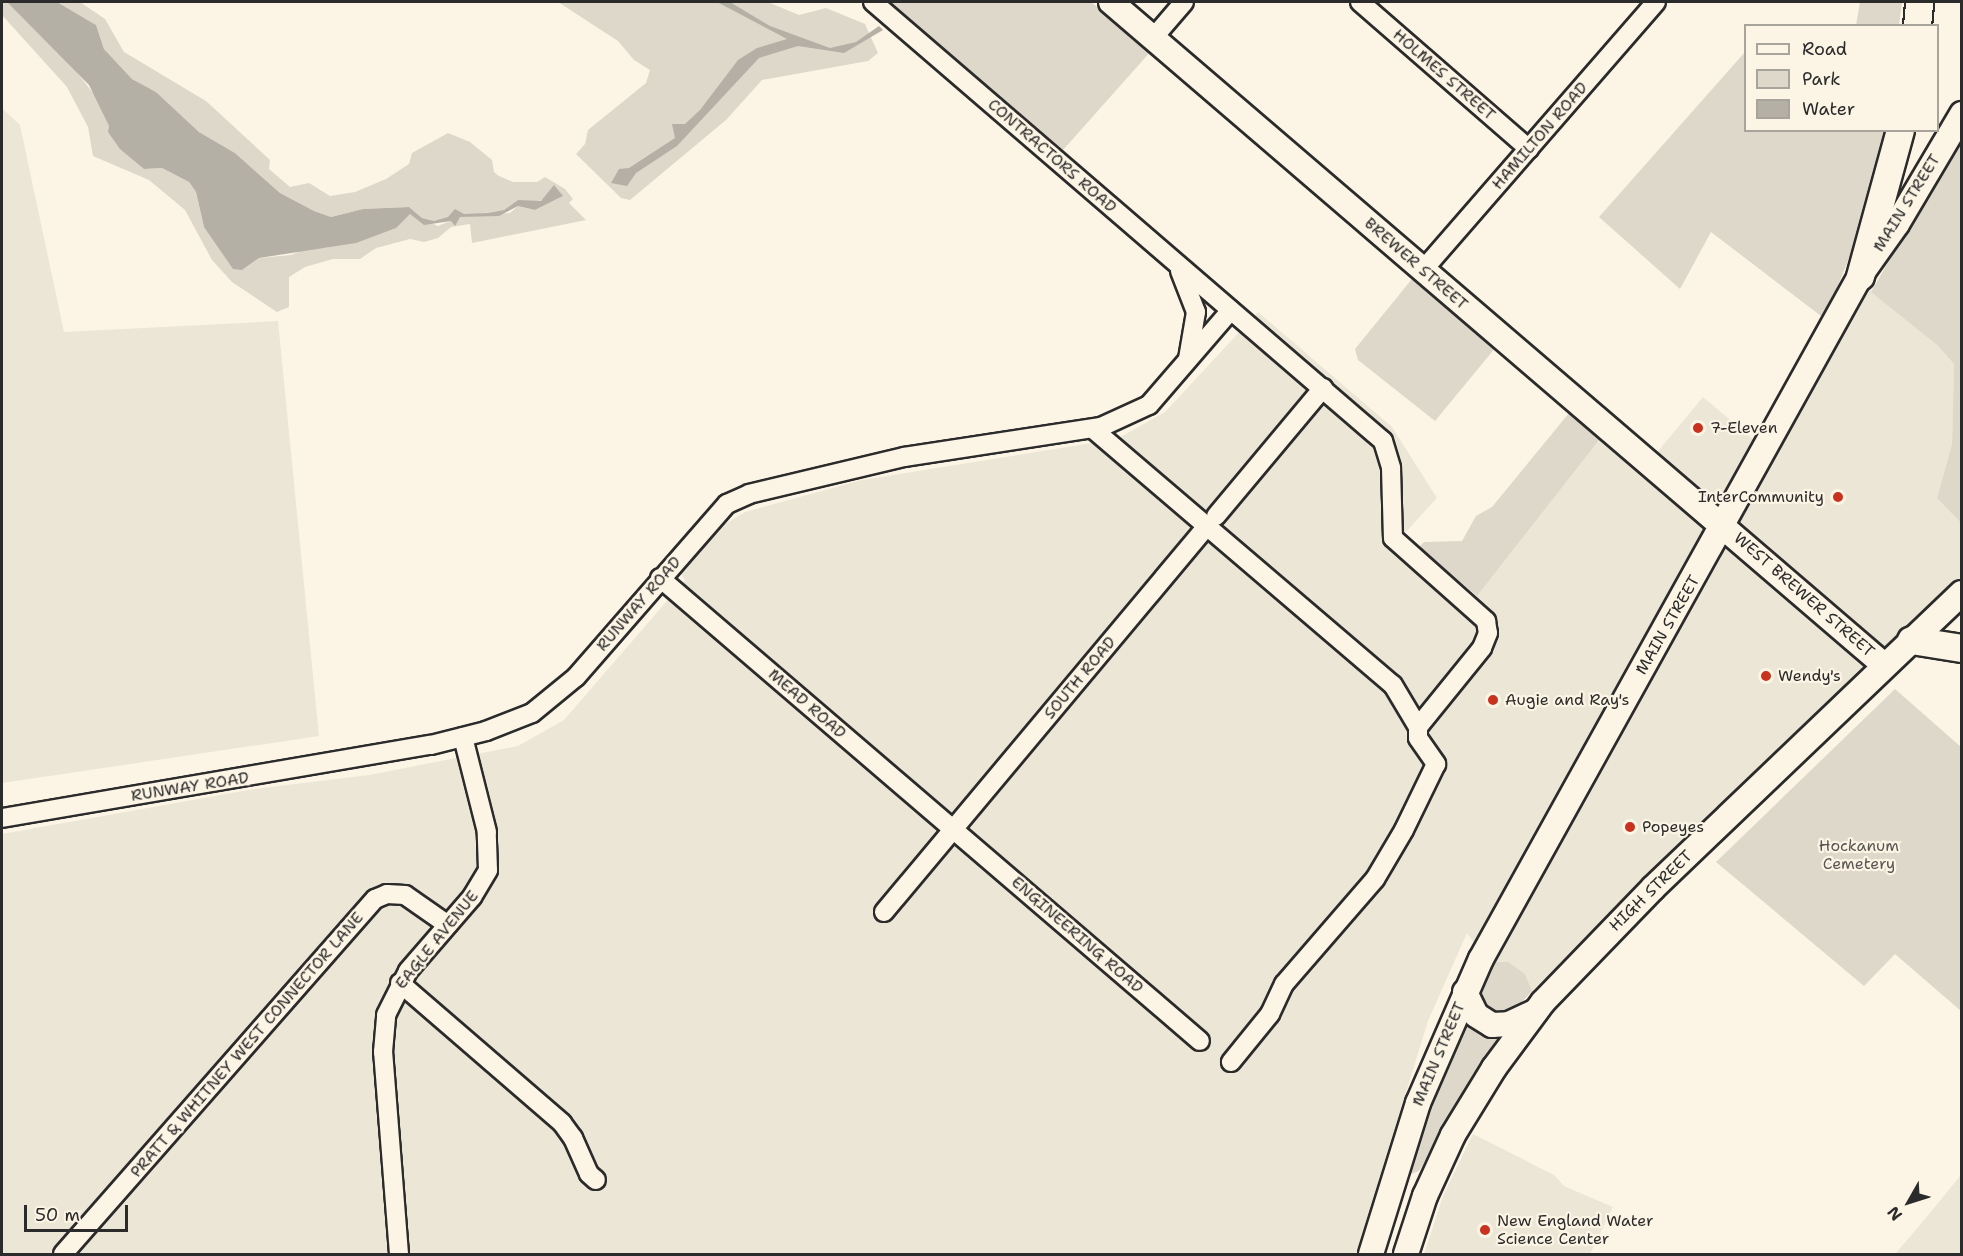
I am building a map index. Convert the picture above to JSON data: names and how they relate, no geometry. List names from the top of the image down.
{
  "streets": {
    "main road": [
      "MAIN STREET",
      "BREWER STREET",
      "WEST BREWER STREET",
      "HIGH STREET"
    ],
    "street": [
      "HOLMES STREET",
      "HAMILTON ROAD",
      "CONTRACTORS ROAD",
      "RUNWAY ROAD",
      "SOUTH ROAD",
      "MEAD ROAD",
      "ENGINEERING ROAD",
      "EAGLE AVENUE",
      "PRATT & WHITNEY WEST CONNECTOR LANE"
    ]
  },
  "crossings": [
    ["HOLMES STREET", "HAMILTON ROAD"],
    ["HAMILTON ROAD", "BREWER STREET"],
    ["CONTRACTORS ROAD", "RUNWAY ROAD"],
    ["CONTRACTORS ROAD", "SOUTH ROAD"],
    ["MAIN STREET", "BREWER STREET"],
    ["MAIN STREET", "WEST BREWER STREET"],
    ["BREWER STREET", "WEST BREWER STREET"],
    ["WEST BREWER STREET", "HIGH STREET"],
    ["RUNWAY ROAD", "MEAD ROAD"],
    ["RUNWAY ROAD", "EAGLE AVENUE"],
    ["SOUTH ROAD", "MEAD ROAD"],
    ["SOUTH ROAD", "ENGINEERING ROAD"],
    ["MEAD ROAD", "ENGINEERING ROAD"],
    ["EAGLE AVENUE", "PRATT & WHITNEY WEST CONNECTOR LANE"]
  ],
  "parks": ["Hockanum Cemetery"],
  "places": [
    "7-Eleven",
    "InterCommunity",
    "Wendy's",
    "Augie and Ray's",
    "Popeyes",
    "New England Water Science Center"
  ],
  "legend": ["Road", "Park", "Water"],
  "scale_bar": "50 m",
  "north": "bottom left"
}
